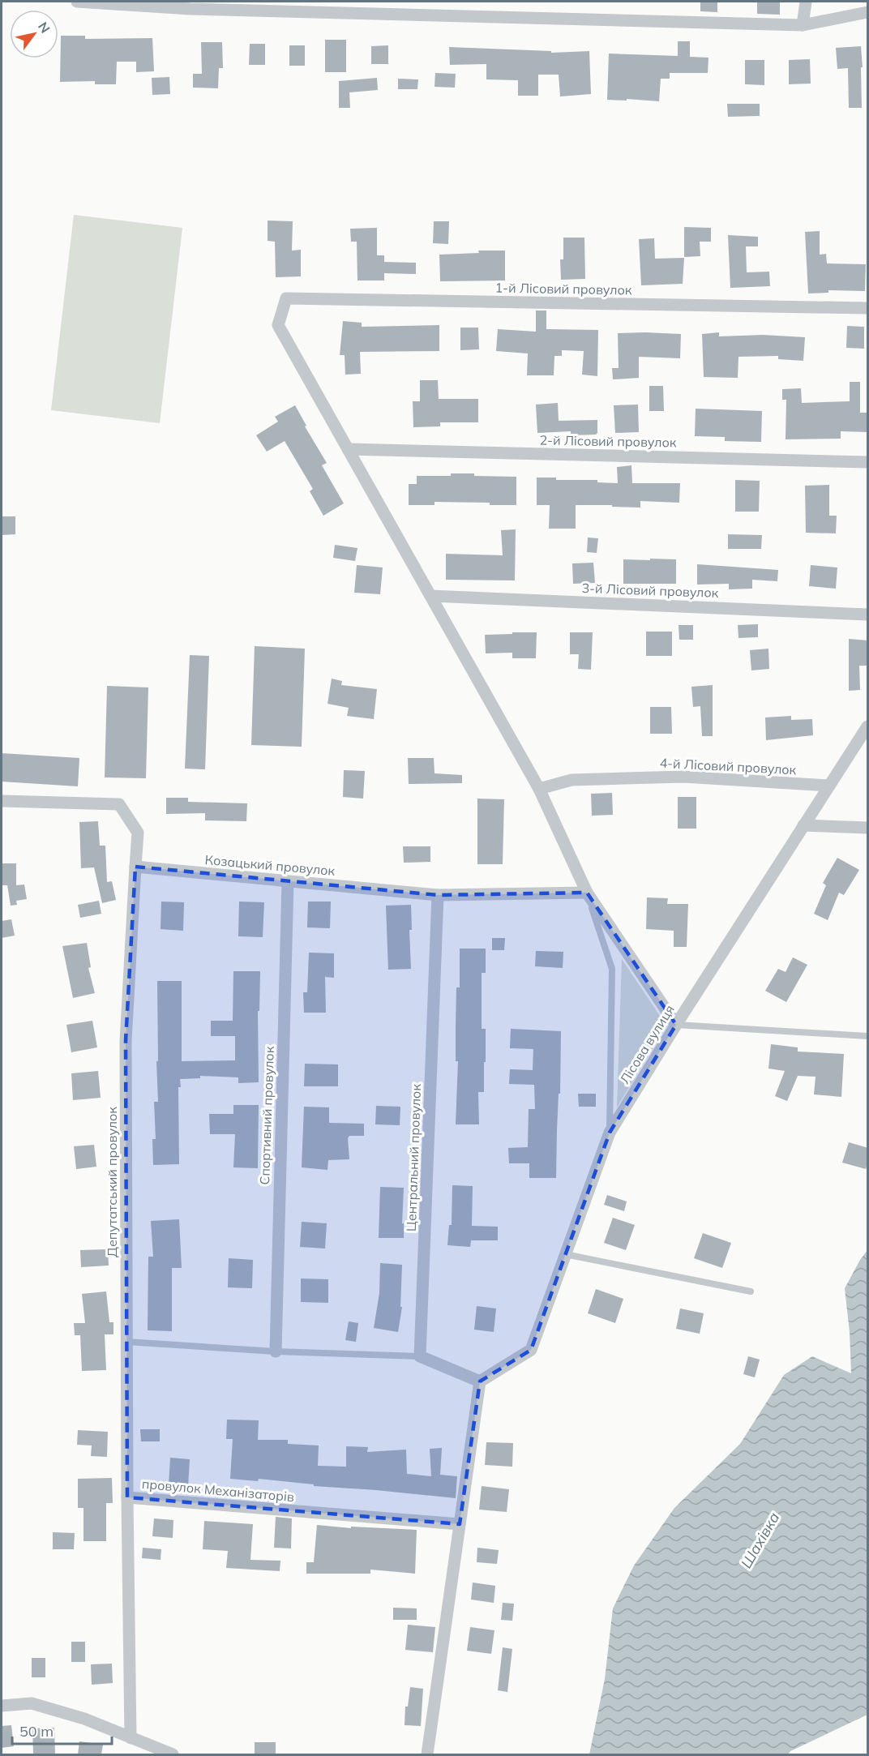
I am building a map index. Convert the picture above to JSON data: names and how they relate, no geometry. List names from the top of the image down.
{
  "streets": {
    "street": [
      "1-й Лісовий провулок",
      "2-й Лісовий провулок",
      "3-й Лісовий провулок",
      "4-й Лісовий провулок",
      "Козацький провулок",
      "Лісова вулиця",
      "Спортивний провулок",
      "Центральний провулок",
      "Депутатський провулок",
      "провулок Механізаторів"
    ]
  },
  "crossings": [
    ["1-й Лісовий провулок", "2-й Лісовий провулок"],
    ["4-й Лісовий провулок", "Лісова вулиця"],
    ["Козацький провулок", "Спортивний провулок"],
    ["Козацький провулок", "Центральний провулок"],
    ["Козацький провулок", "Депутатський провулок"],
    ["Депутатський провулок", "провулок Механізаторів"]
  ],
  "water": ["Шахівка"],
  "scale_bar": "50 m",
  "north": "top right"
}
